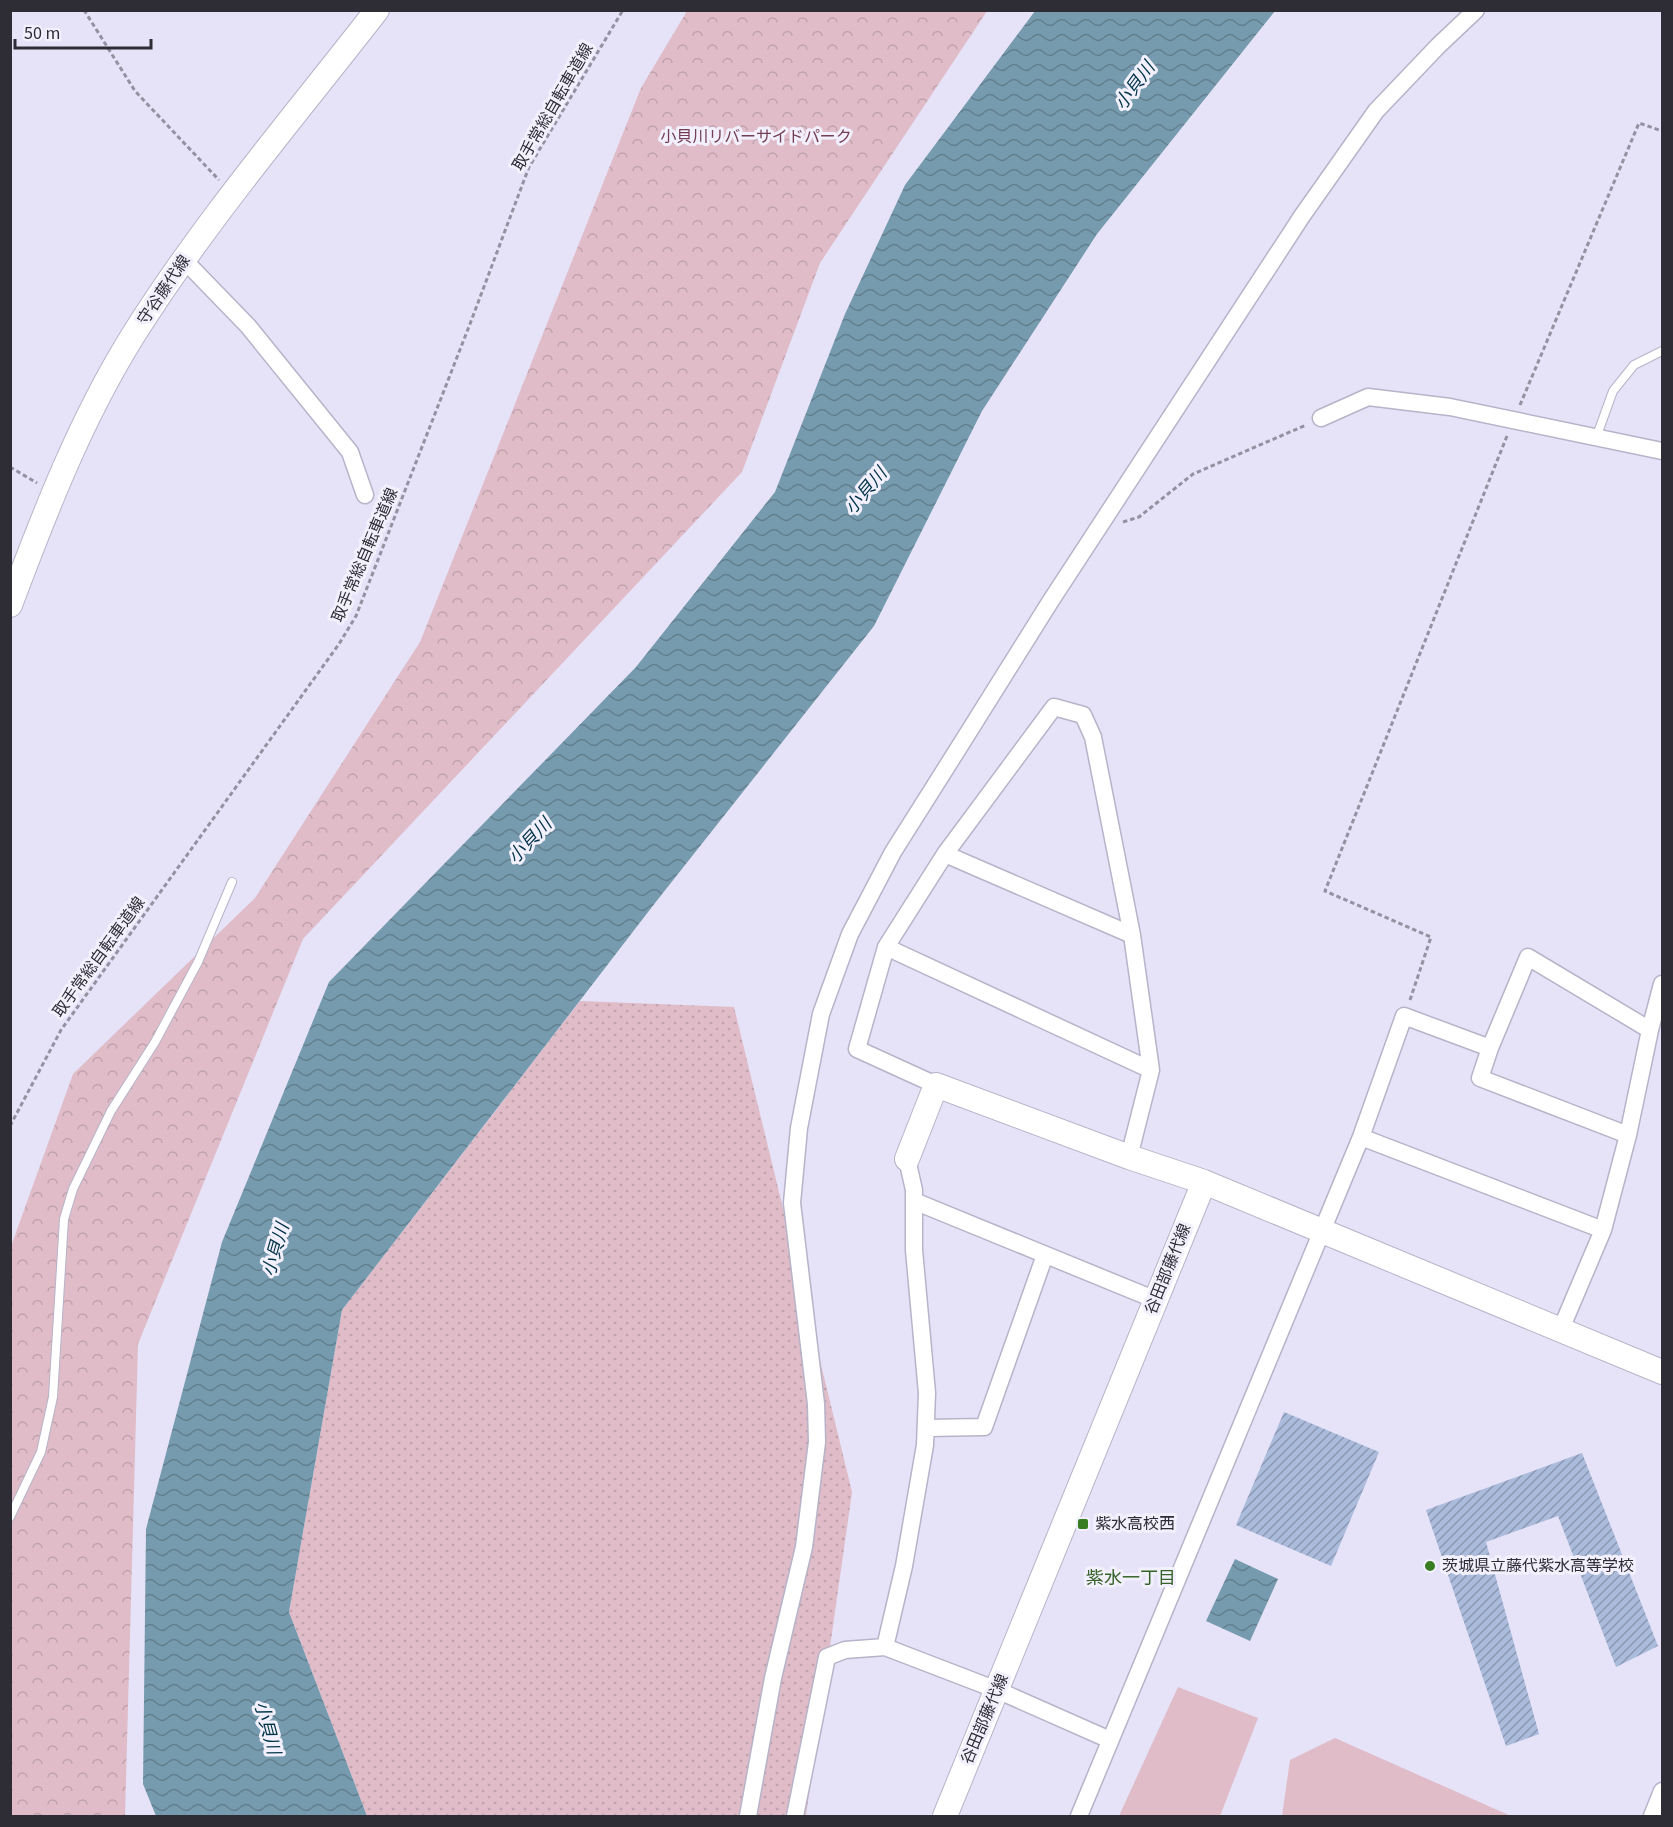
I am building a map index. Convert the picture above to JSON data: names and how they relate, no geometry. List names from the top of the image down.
{
  "streets": {
    "main road": ["守谷藤代線", "谷田部藤代線"],
    "path": ["取手常総自転車道線"]
  },
  "districts": ["紫水一丁目"],
  "water": ["小貝川"],
  "parks": ["小貝川リバーサイドパーク"],
  "places": {
    "transit": ["紫水高校西"],
    "other": ["茨城県立藤代紫水高等学校"]
  },
  "scale_bar": "50 m"
}
